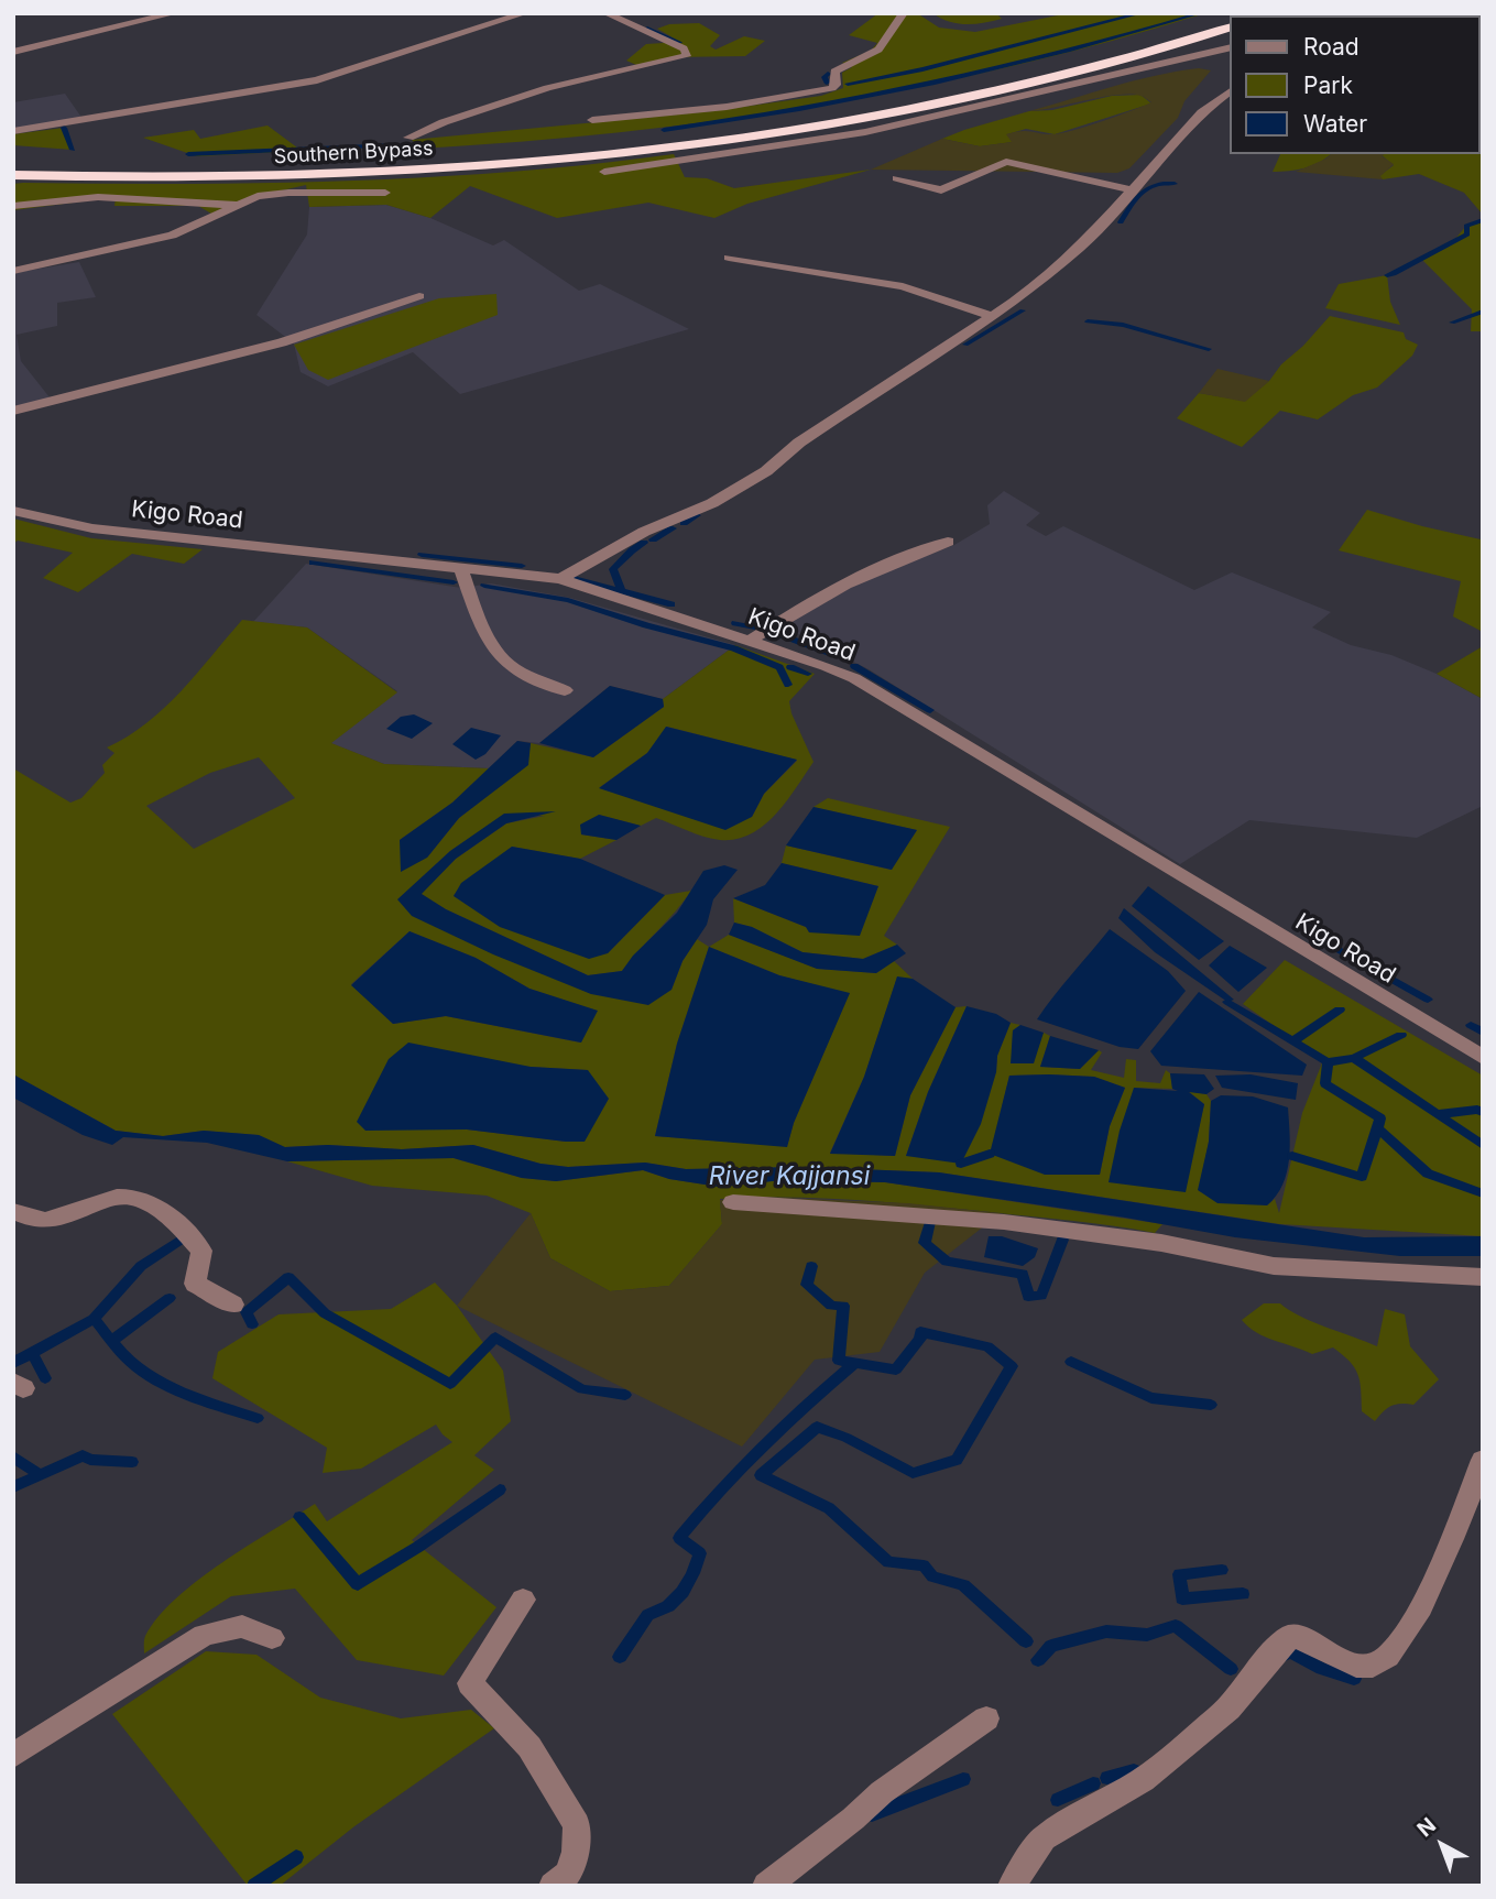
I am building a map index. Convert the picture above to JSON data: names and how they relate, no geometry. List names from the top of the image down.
{
  "streets": {
    "highway": ["Southern Bypass"],
    "street": ["Kigo Road"]
  },
  "water": ["River Kajjansi"],
  "legend": ["Road", "Park", "Water"],
  "north": "top left"
}
